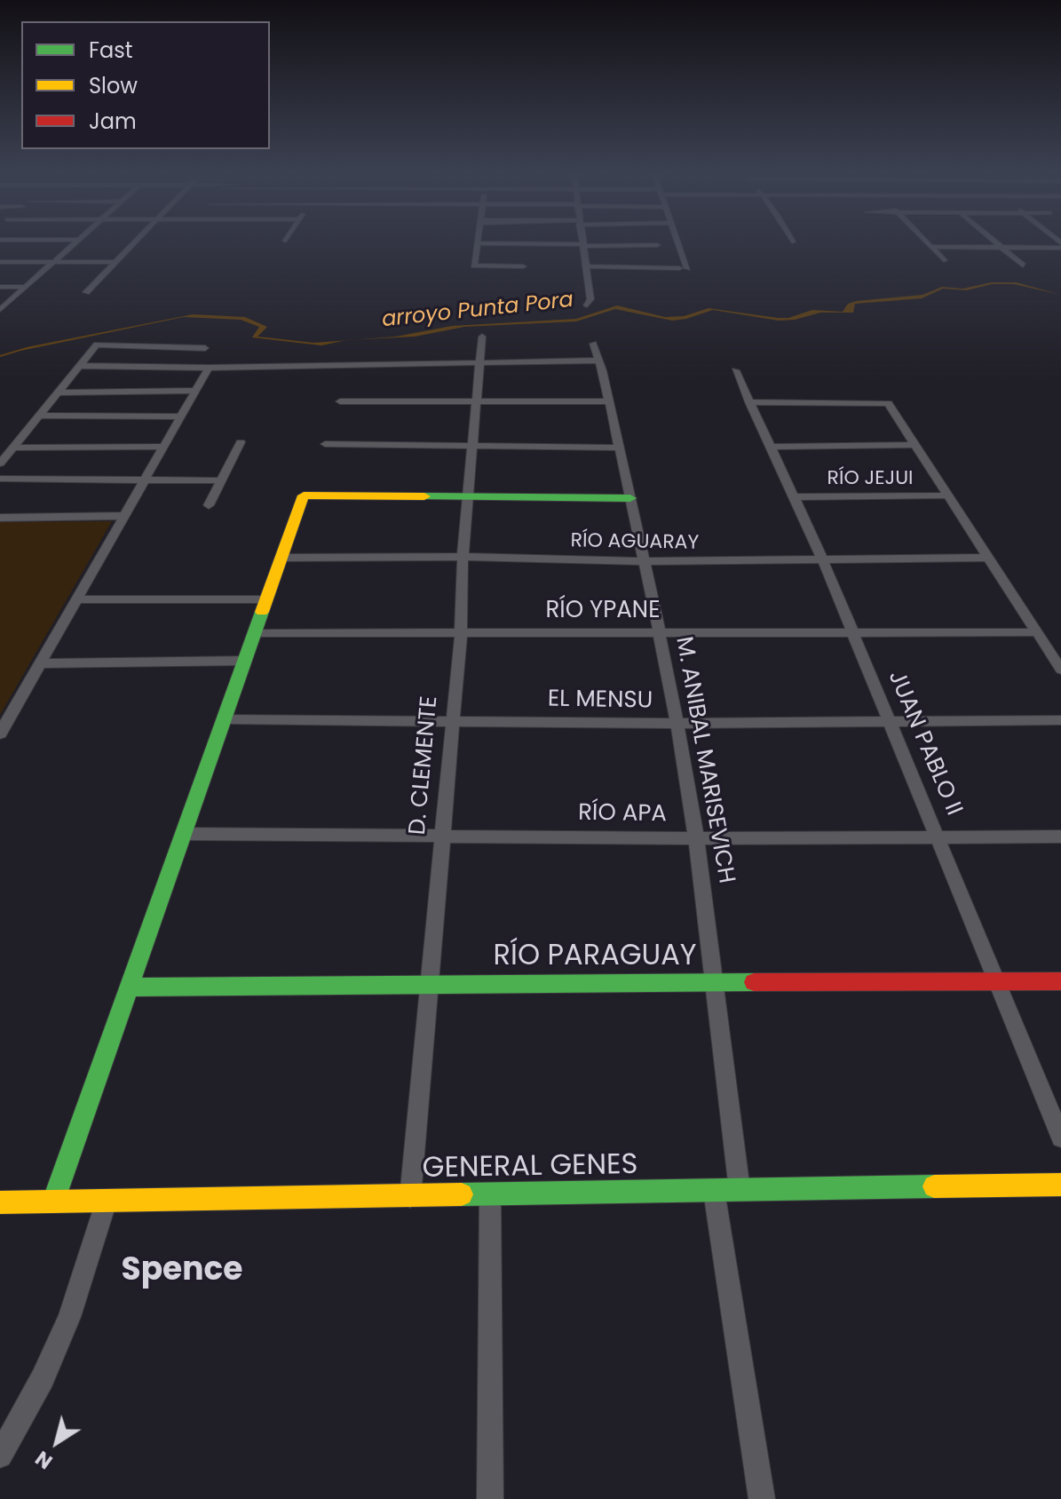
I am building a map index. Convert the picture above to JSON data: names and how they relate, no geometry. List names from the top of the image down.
{
  "streets": {
    "street": [
      "RÍO JEJUI",
      "RÍO AGUARAY",
      "RÍO YPANE",
      "EL MENSU",
      "JUAN PABLO II",
      "M. ANIBAL MARISEVICH",
      "D. CLEMENTE",
      "RÍO APA",
      "RÍO PARAGUAY",
      "GENERAL GENES"
    ]
  },
  "crossings": [
    ["RÍO JEJUI", "JUAN PABLO II"],
    ["RÍO AGUARAY", "JUAN PABLO II"],
    ["RÍO AGUARAY", "M. ANIBAL MARISEVICH"],
    ["RÍO AGUARAY", "D. CLEMENTE"],
    ["RÍO YPANE", "JUAN PABLO II"],
    ["RÍO YPANE", "M. ANIBAL MARISEVICH"],
    ["RÍO YPANE", "D. CLEMENTE"],
    ["EL MENSU", "JUAN PABLO II"],
    ["EL MENSU", "M. ANIBAL MARISEVICH"],
    ["EL MENSU", "D. CLEMENTE"],
    ["JUAN PABLO II", "RÍO APA"],
    ["JUAN PABLO II", "RÍO PARAGUAY"],
    ["M. ANIBAL MARISEVICH", "RÍO APA"],
    ["M. ANIBAL MARISEVICH", "RÍO PARAGUAY"],
    ["M. ANIBAL MARISEVICH", "GENERAL GENES"],
    ["D. CLEMENTE", "RÍO APA"],
    ["D. CLEMENTE", "RÍO PARAGUAY"],
    ["D. CLEMENTE", "GENERAL GENES"]
  ],
  "districts": ["Spence"],
  "water": ["arroyo Punta Pora"],
  "legend": ["Fast", "Slow", "Jam"],
  "north": "bottom left"
}
